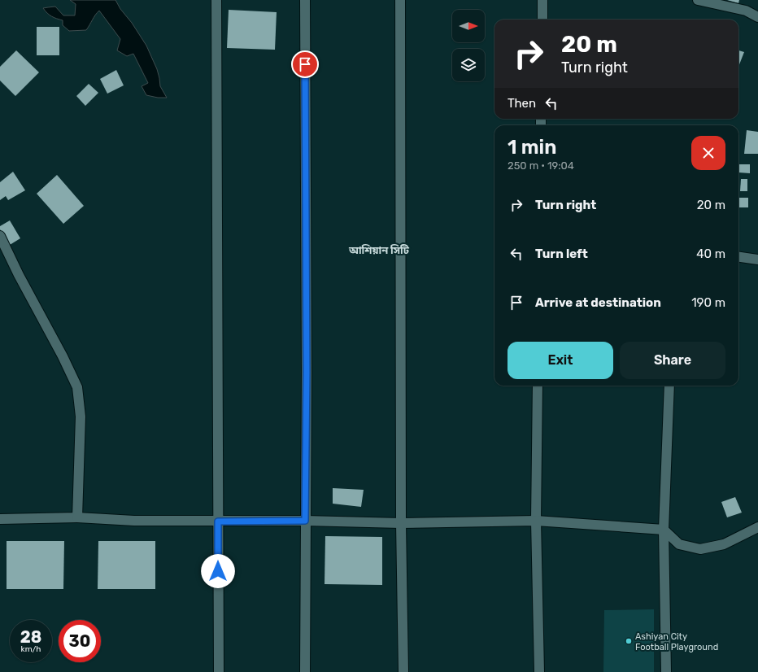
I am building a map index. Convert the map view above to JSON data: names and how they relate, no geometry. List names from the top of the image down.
{
  "districts": ["আশিয়ান সিটি"],
  "places": ["Ashiyan City Football Playground"],
  "north": "right",
  "page": {
    "turn": ["20 m", "Turn right"],
    "then": "Then",
    "heading": ["1 min", "250 m · 19:04"],
    "list": [
      {
        "name": "Turn right",
        "value": "20 m"
      },
      {
        "name": "Turn left",
        "value": "40 m"
      },
      {
        "name": "Arrive at destination",
        "value": "190 m"
      }
    ],
    "buttons": ["Exit", "Share"],
    "speed": "28 km/h",
    "limit": "30"
  }
}
